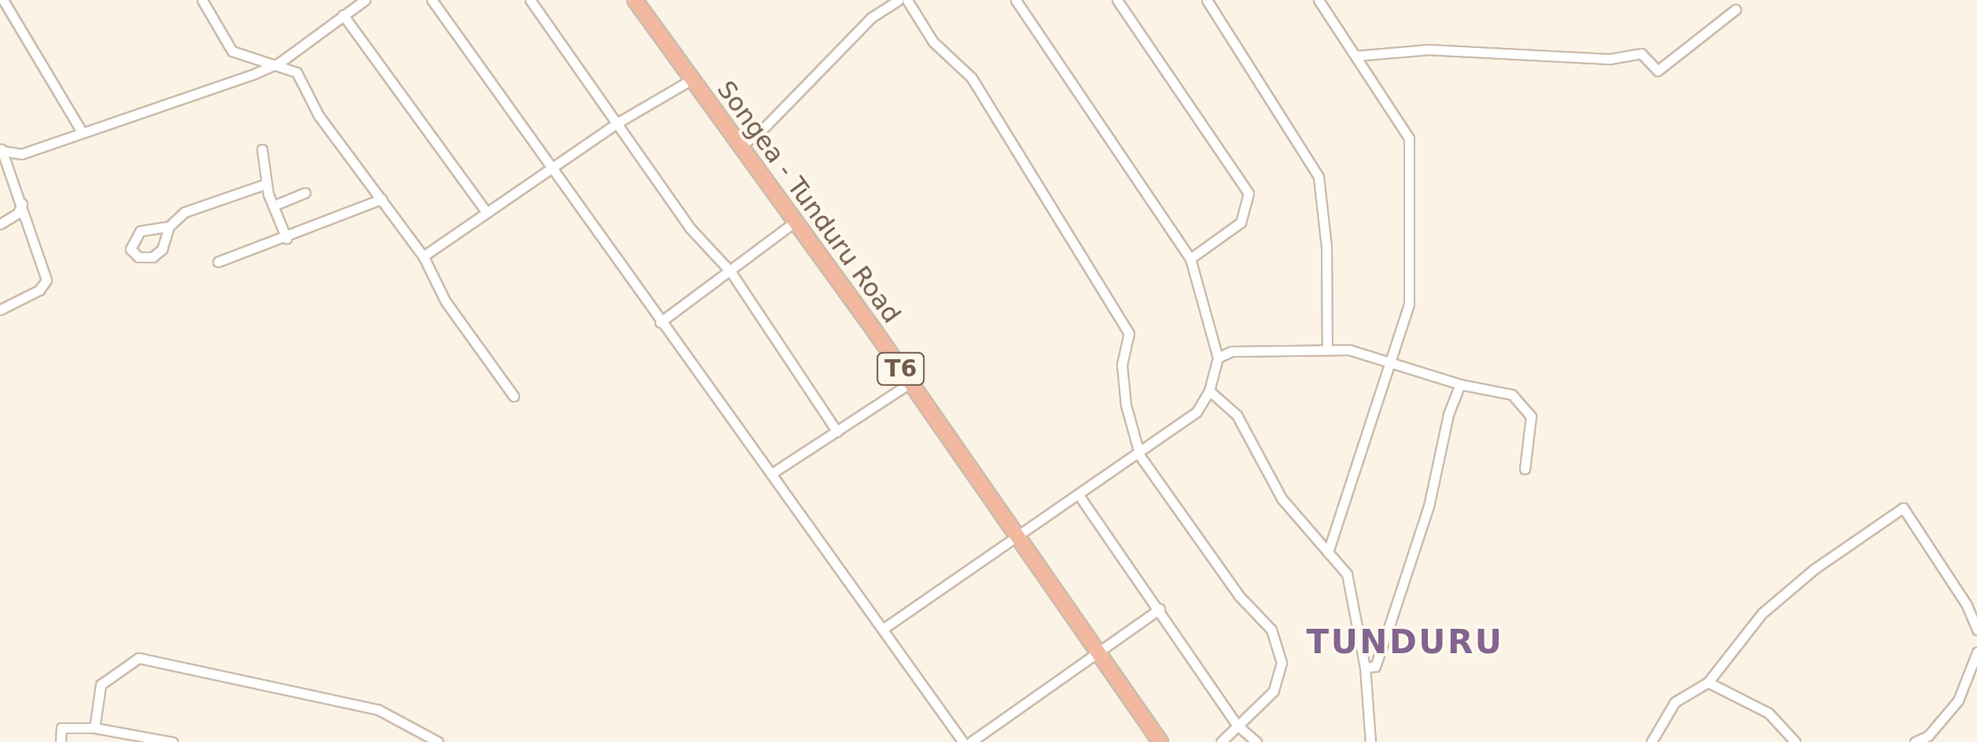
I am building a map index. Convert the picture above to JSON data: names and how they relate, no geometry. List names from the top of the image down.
{
  "streets": {
    "highway": ["Songea - Tunduru Road", "T6"]
  },
  "districts": ["TUNDURU"]
}
